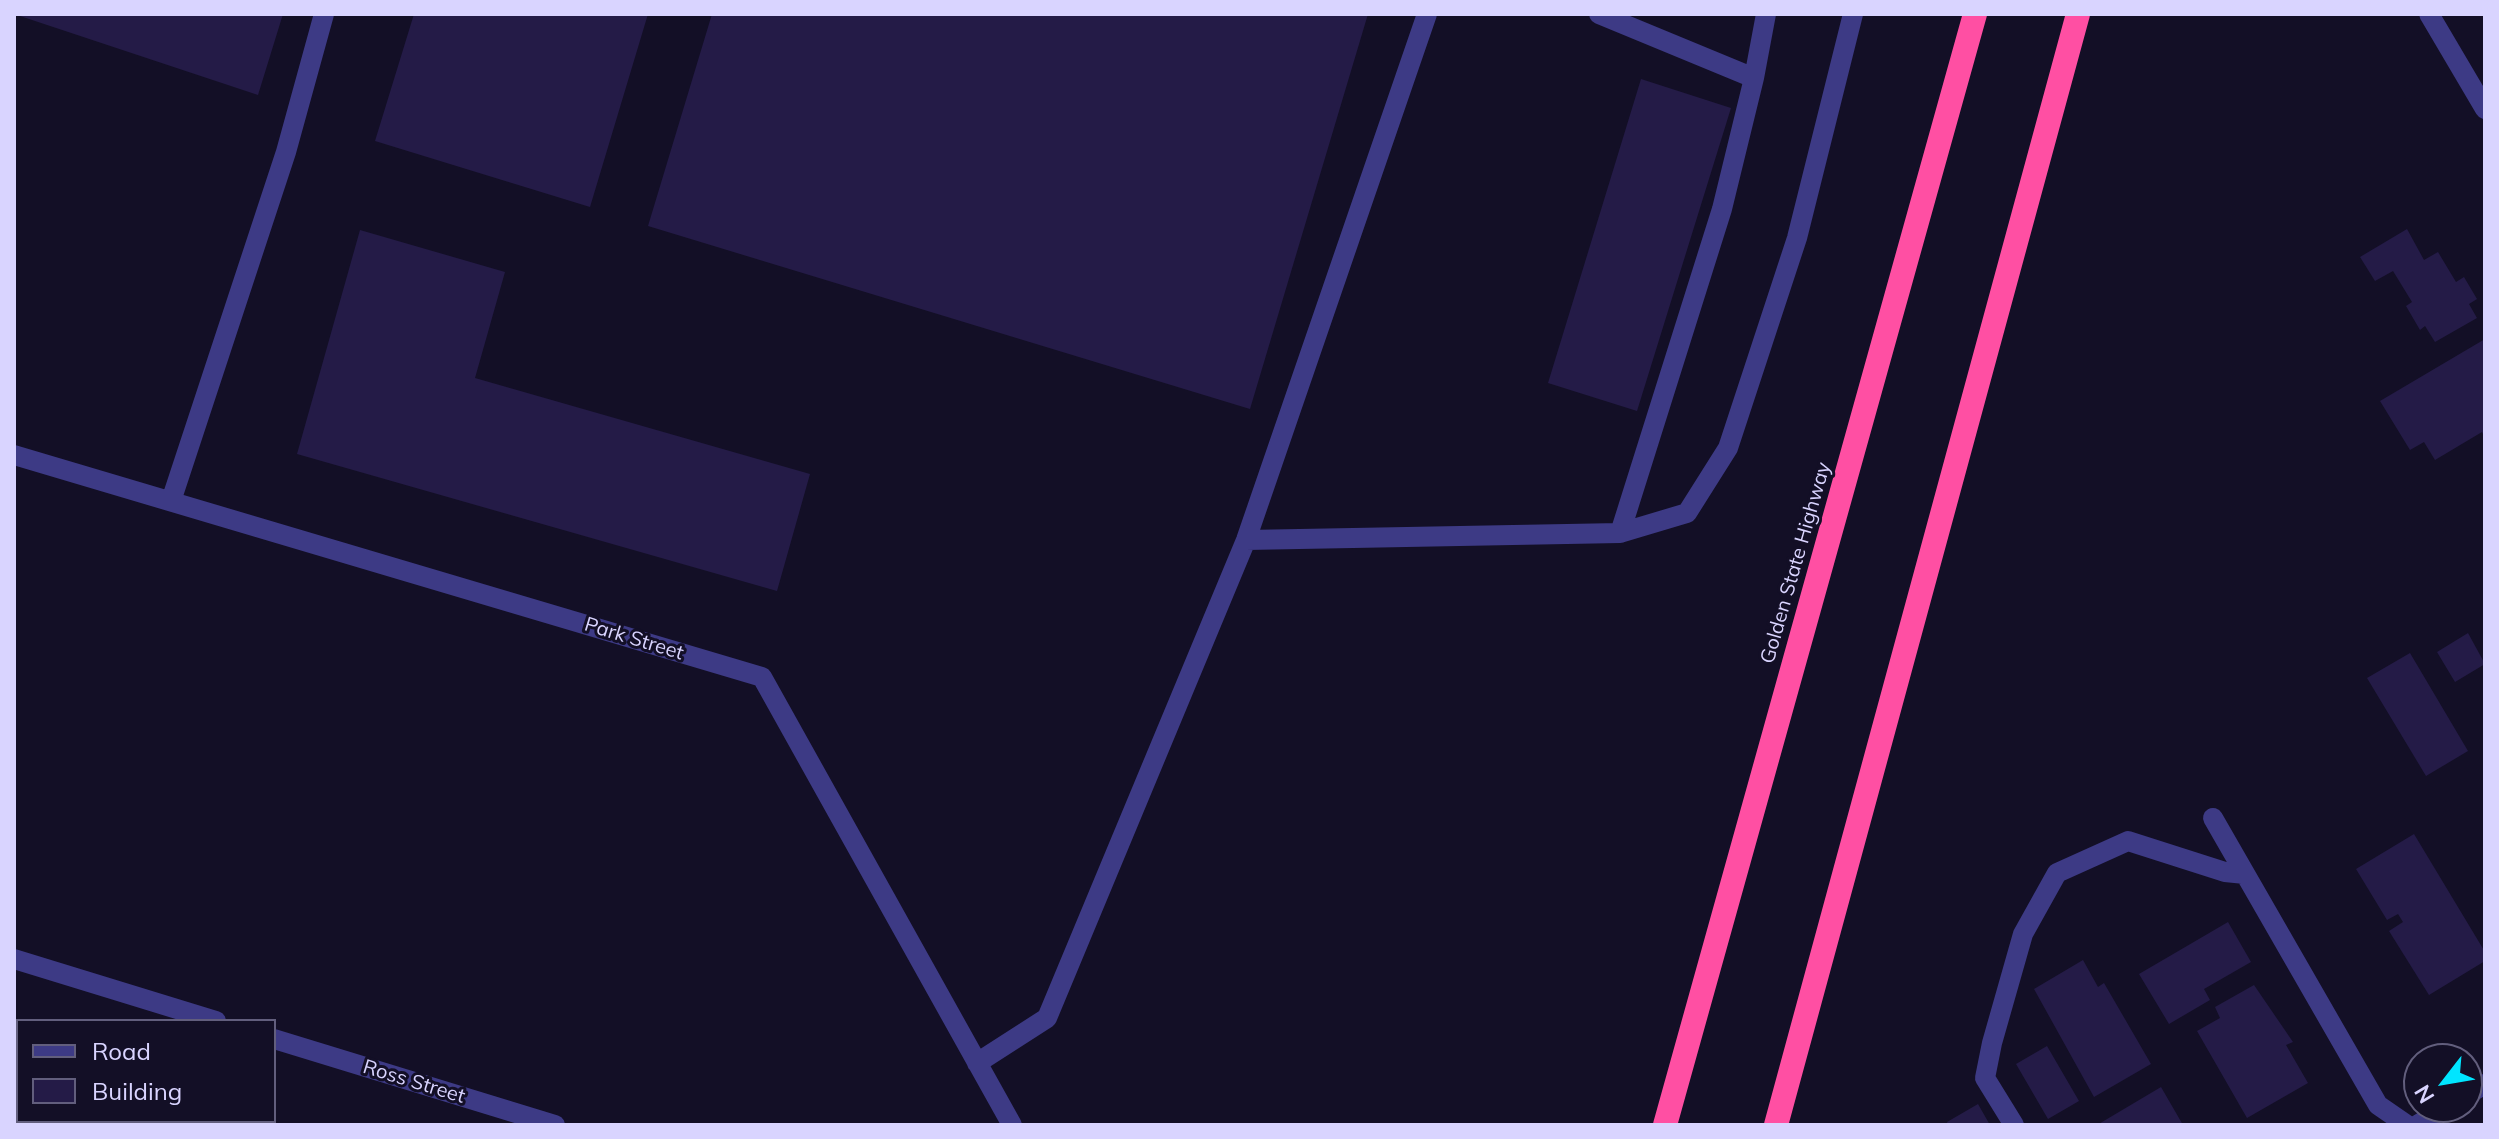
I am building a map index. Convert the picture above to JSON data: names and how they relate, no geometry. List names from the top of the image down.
{
  "streets": {
    "highway": ["Golden State Highway"],
    "street": ["Park Street", "Ross Street"]
  },
  "legend": ["Road", "Building"],
  "north": "bottom left"
}
